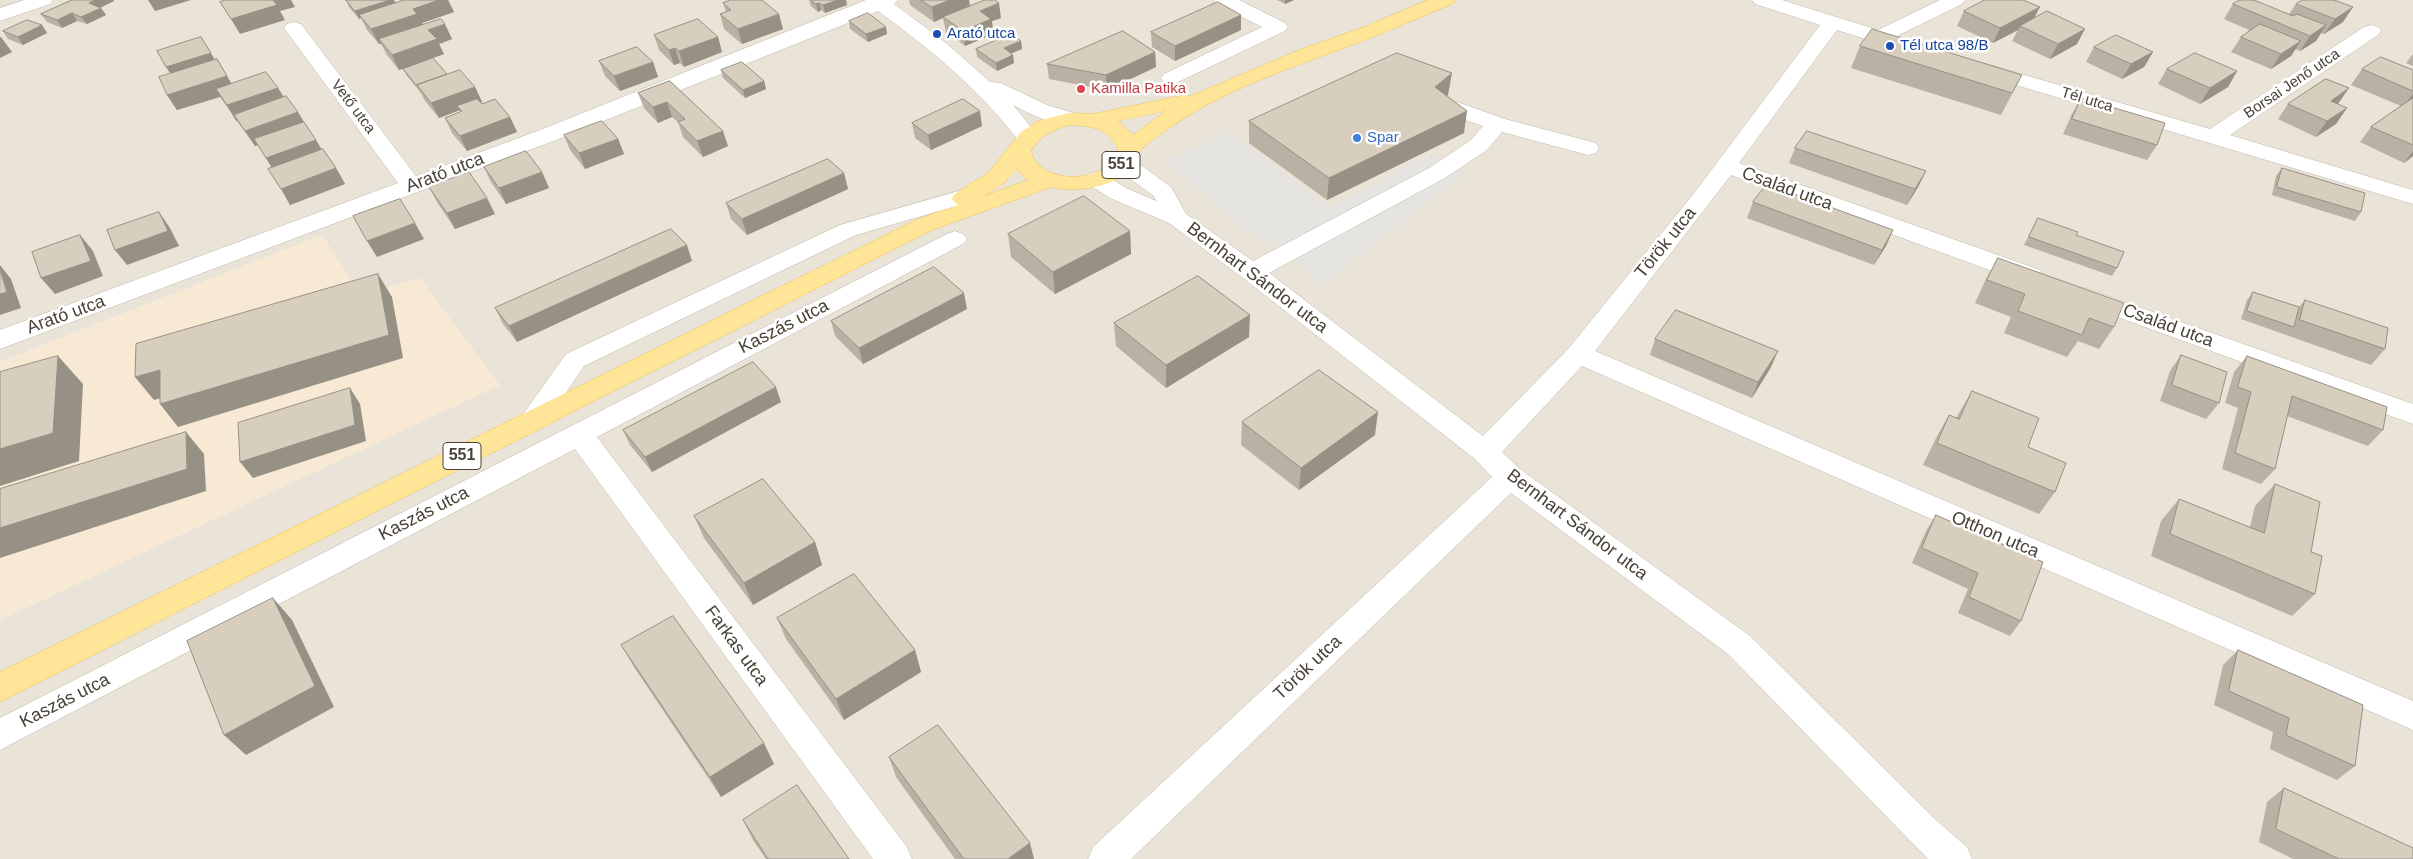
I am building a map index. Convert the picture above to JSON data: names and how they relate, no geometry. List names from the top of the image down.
{
  "streets": {
    "main road": ["551"],
    "street": [
      "Borsai Jenő utca",
      "Tél utca",
      "Vető utca",
      "Arató utca",
      "Család utca",
      "Török utca",
      "Bernhart Sándor utca",
      "Kaszás utca",
      "Otthon utca",
      "Farkas utca"
    ]
  },
  "crossings": [
    ["Borsai Jenő utca", "Tél utca"],
    ["Vető utca", "Arató utca"],
    ["551", "Bernhart Sándor utca"],
    ["Család utca", "Török utca"],
    ["Török utca", "Bernhart Sándor utca"],
    ["Török utca", "Otthon utca"],
    ["Kaszás utca", "Farkas utca"]
  ],
  "places": [
    "Arató utca",
    "Tél utca 98/B",
    "Kamilla Patika",
    "Spar"
  ]
}
